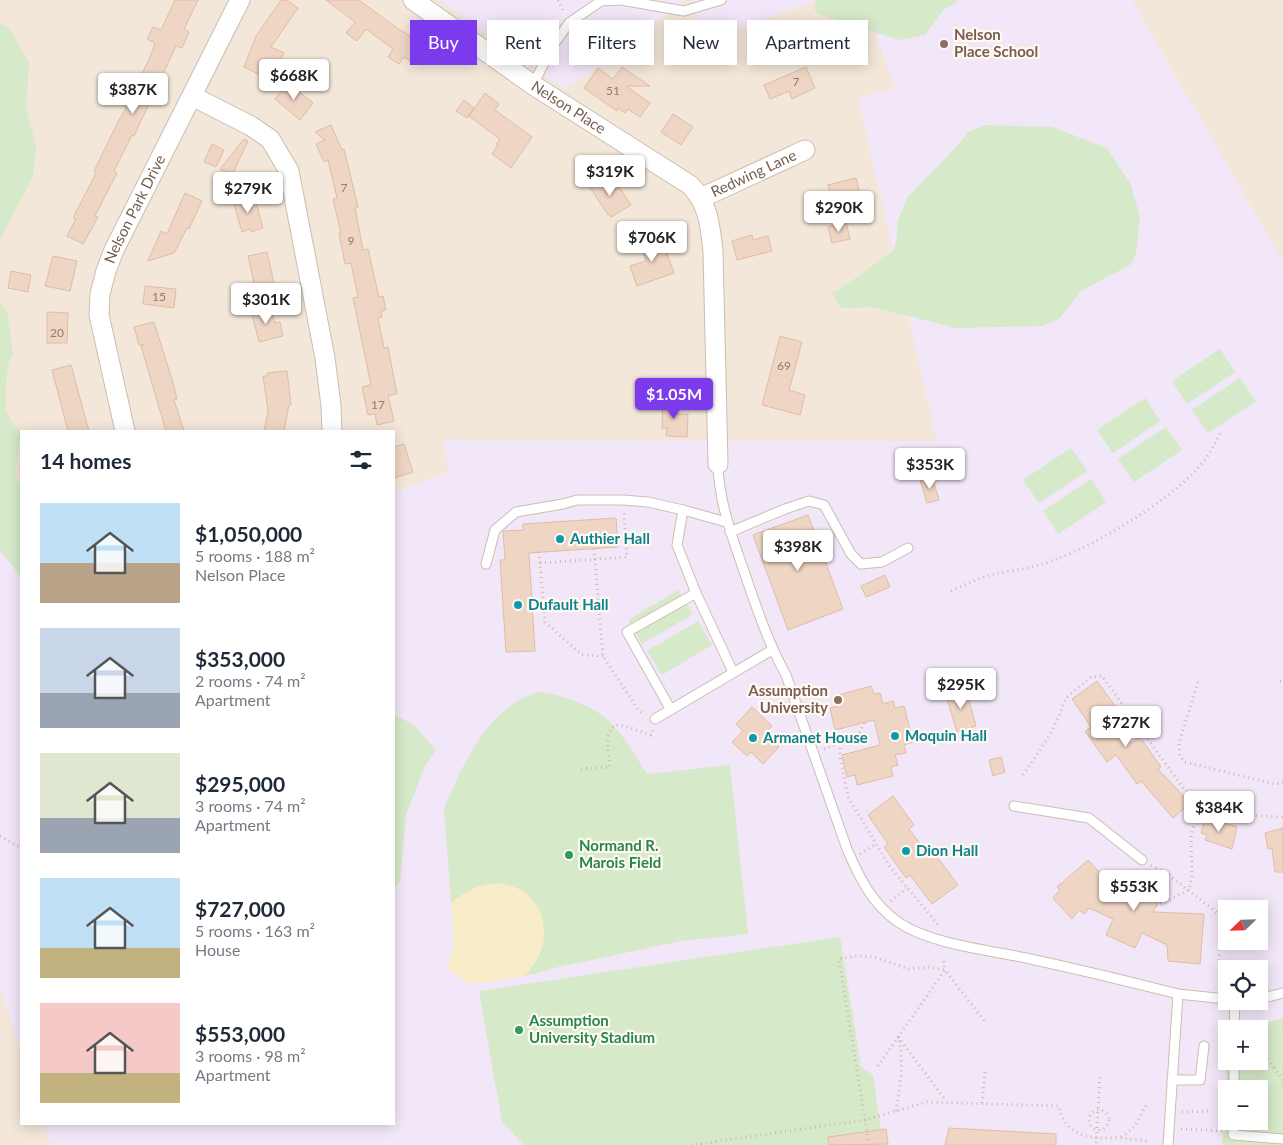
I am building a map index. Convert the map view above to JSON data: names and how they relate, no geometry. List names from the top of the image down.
{
  "streets": {
    "street": ["Nelson Place", "Redwing Lane", "Nelson Park Drive"]
  },
  "crossings": [
    ["Nelson Place", "Redwing Lane"]
  ],
  "places": [
    "Nelson Place School",
    "Authier Hall",
    "Dufault Hall",
    "Assumption University",
    "Moquin Hall",
    "Armanet House",
    "Dion Hall",
    "Normand R. Marois Field",
    "Assumption University Stadium"
  ],
  "house_numbers": [
    "7",
    "51",
    "7",
    "9",
    "15",
    "20",
    "69",
    "17"
  ],
  "north": "bottom left",
  "page": {
    "chip": [
      "Buy",
      "Rent",
      "Filters",
      "New",
      "Apartment"
    ],
    "price": [
      "$668K",
      "$387K",
      "$319K",
      "$279K",
      "$290K",
      "$706K",
      "$301K",
      "$1.05M",
      "$353K",
      "$398K",
      "$295K",
      "$727K",
      "$384K",
      "$553K"
    ],
    "heading": "14 homes",
    "list": [
      {
        "name": "$1,050,000",
        "note": "5 rooms · 188 m² · Nelson Place"
      },
      {
        "name": "$353,000",
        "note": "2 rooms · 74 m² · Apartment"
      },
      {
        "name": "$295,000",
        "note": "3 rooms · 74 m² · Apartment"
      },
      {
        "name": "$727,000",
        "note": "5 rooms · 163 m² · House"
      },
      {
        "name": "$553,000",
        "note": "3 rooms · 98 m² · Apartment"
      }
    ],
    "map_buttons": ["+", "−"]
  }
}
